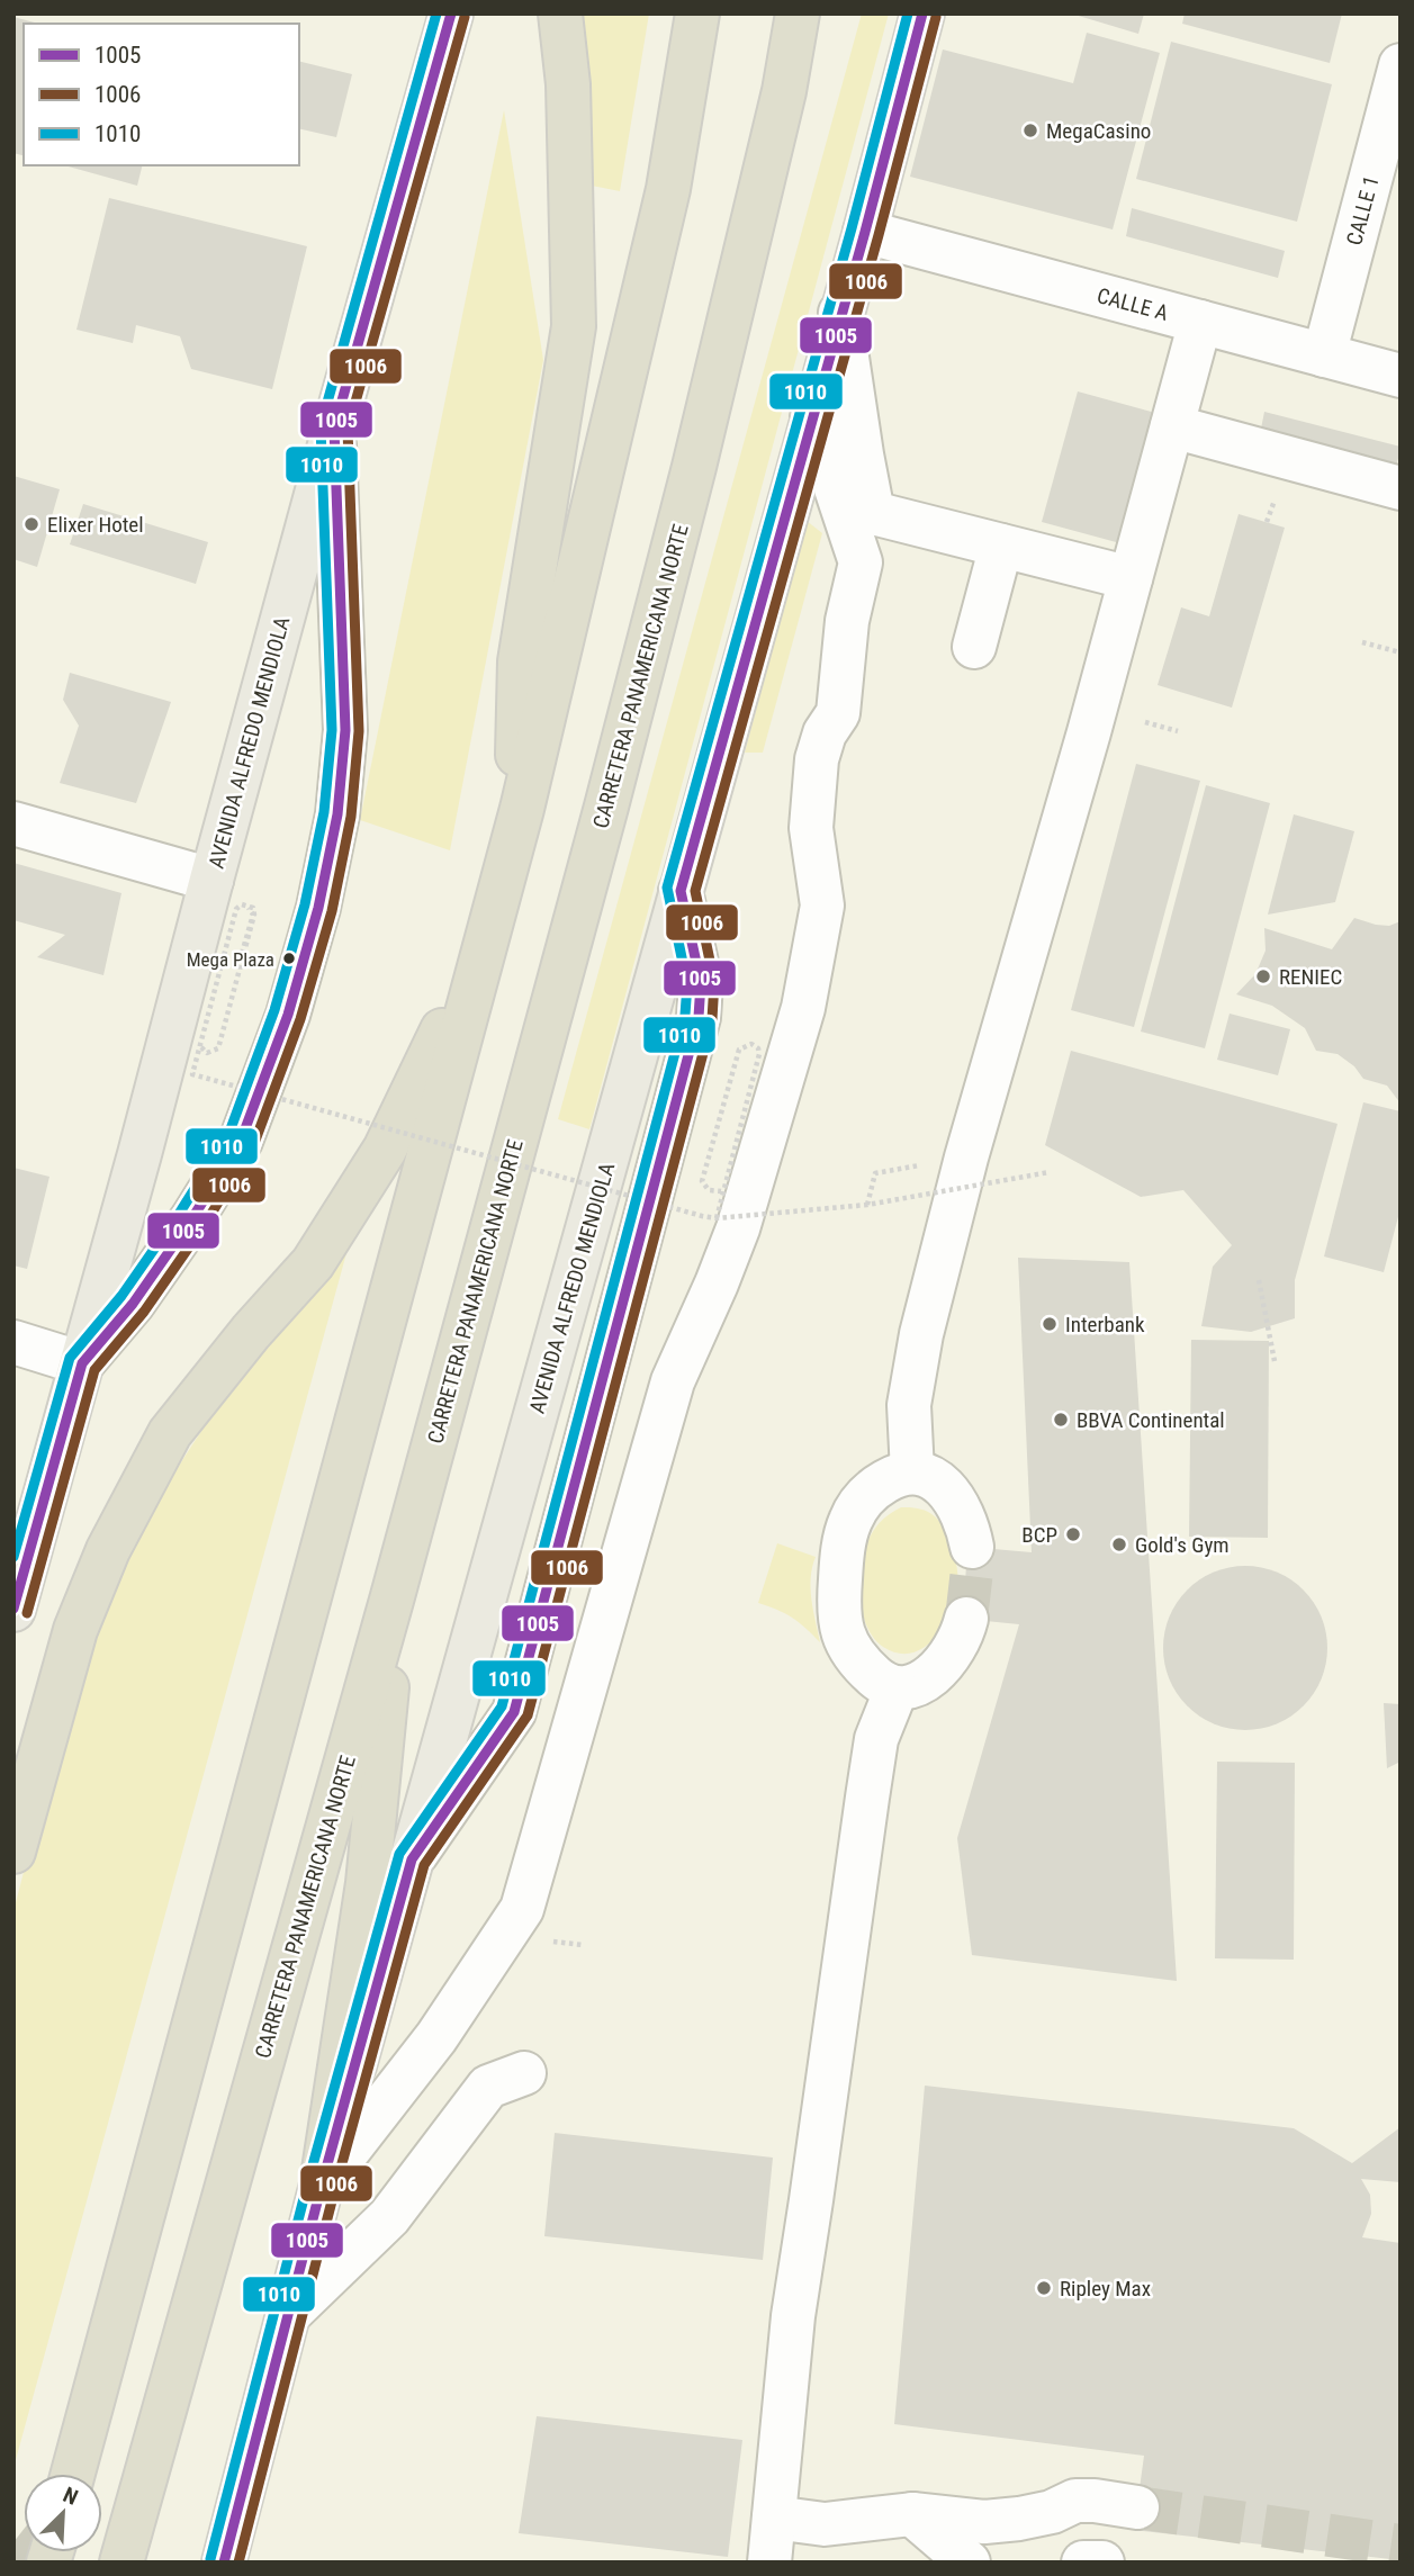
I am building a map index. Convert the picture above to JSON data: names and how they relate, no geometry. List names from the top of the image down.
{
  "streets": {
    "highway": ["CARRETERA PANAMERICANA NORTE"],
    "main road": ["AVENIDA ALFREDO MENDIOLA"],
    "street": ["CALLE 1", "CALLE A"]
  },
  "crossings": [
    ["CALLE 1", "CALLE A"],
    ["CALLE A", "AVENIDA ALFREDO MENDIOLA"]
  ],
  "places": [
    "MegaCasino",
    "Elixer Hotel",
    "Mega Plaza",
    "RENIEC",
    "Interbank",
    "BBVA Continental",
    "BCP",
    "Gold's Gym",
    "Ripley Max"
  ],
  "lines": ["transit line 1005", "transit line 1010", "transit line 1006"],
  "legend": ["1005", "1006", "1010"],
  "north": "top right"
}
